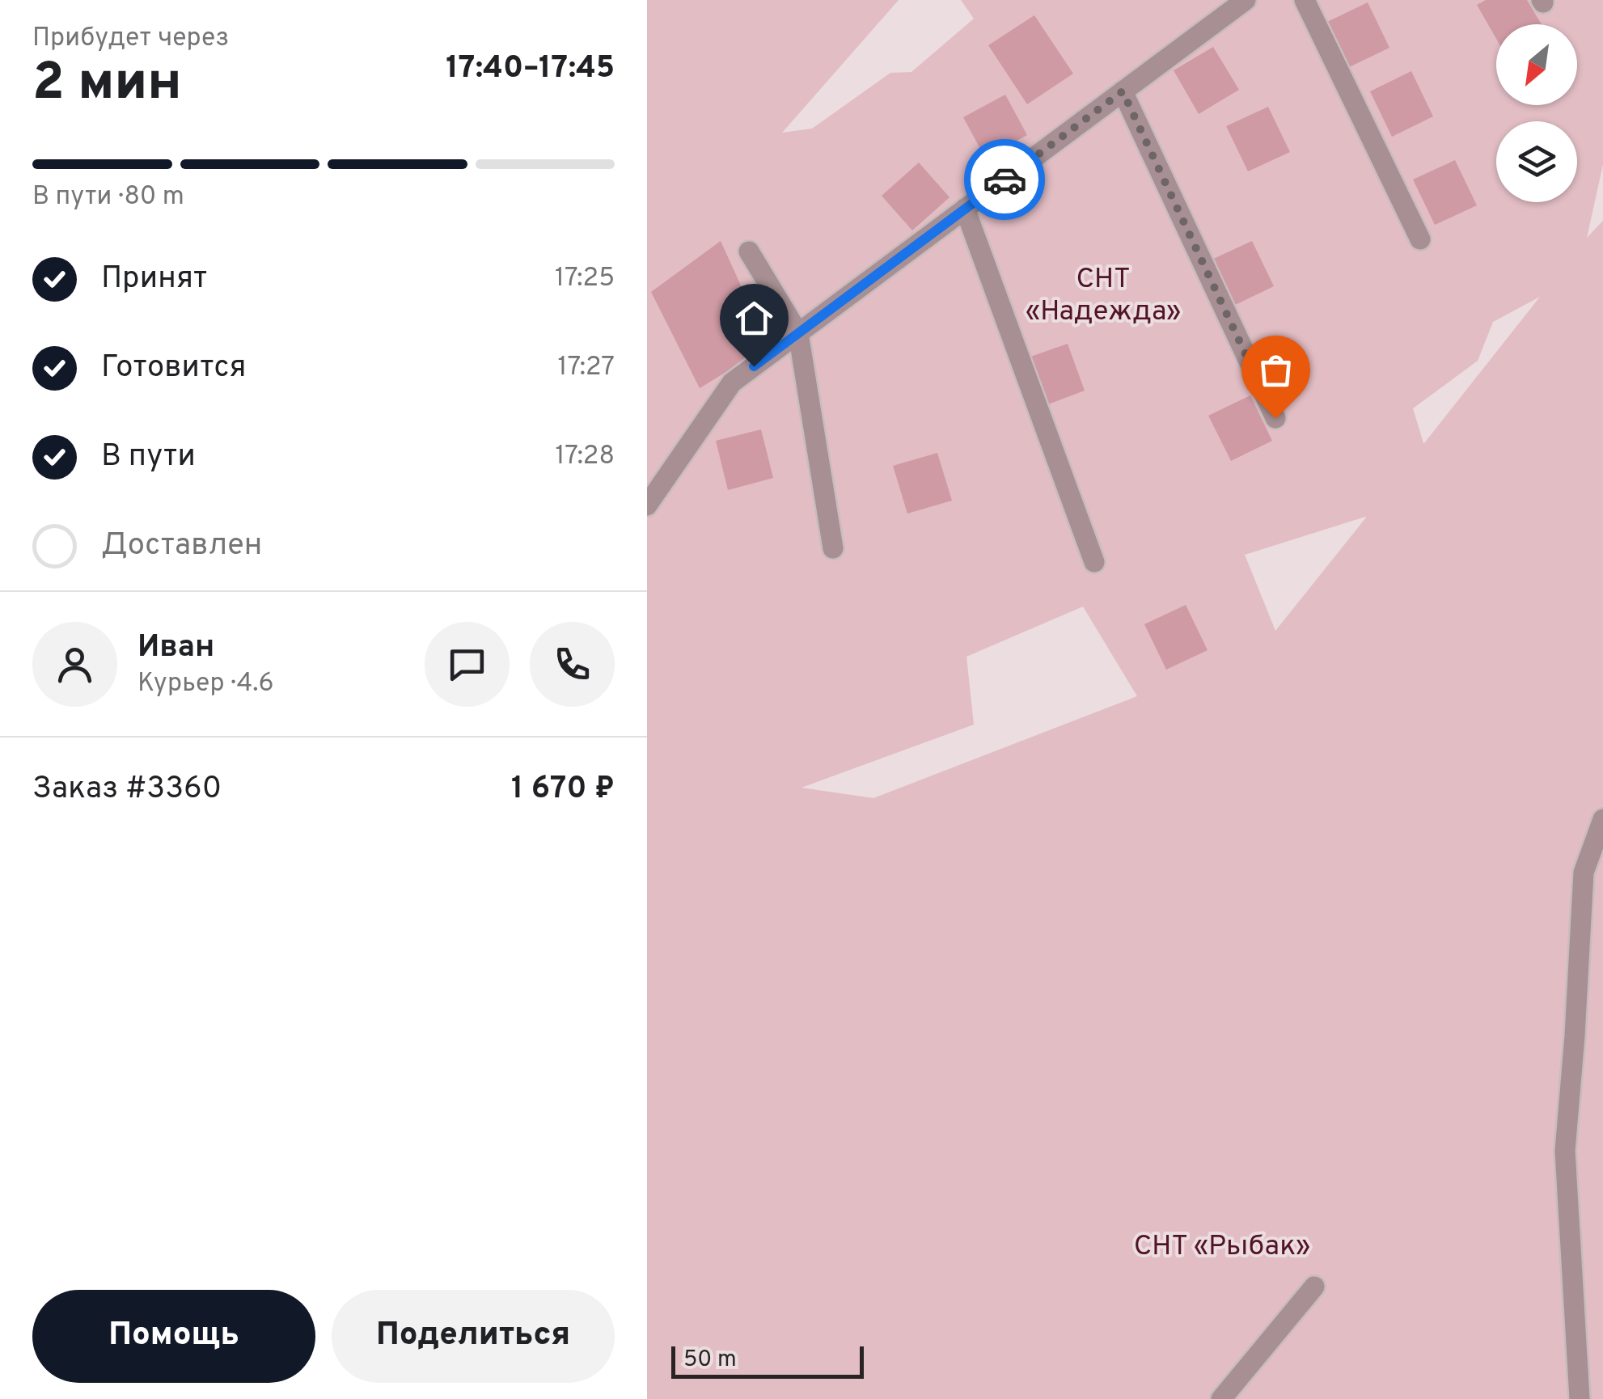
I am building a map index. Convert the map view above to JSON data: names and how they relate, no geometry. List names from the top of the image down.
{
  "parks": ["СНТ «Надежда»", "СНТ «Рыбак»"],
  "scale_bar": "50 m",
  "north": "bottom left",
  "page": {
    "heading": ["2 мин", "Прибудет через", "17:40–17:45"],
    "panel": [
      "Иван",
      "Курьер · 4.6",
      "Заказ #3360",
      "1 670 ₽"
    ],
    "bar": "В пути · 80 m",
    "list": [
      ["Принят", "17:25"],
      ["Готовится", "17:27"],
      ["В пути", "17:28"],
      "Доставлен"
    ],
    "buttons": ["Помощь", "Поделиться"],
    "scale": "50 m"
  }
}
